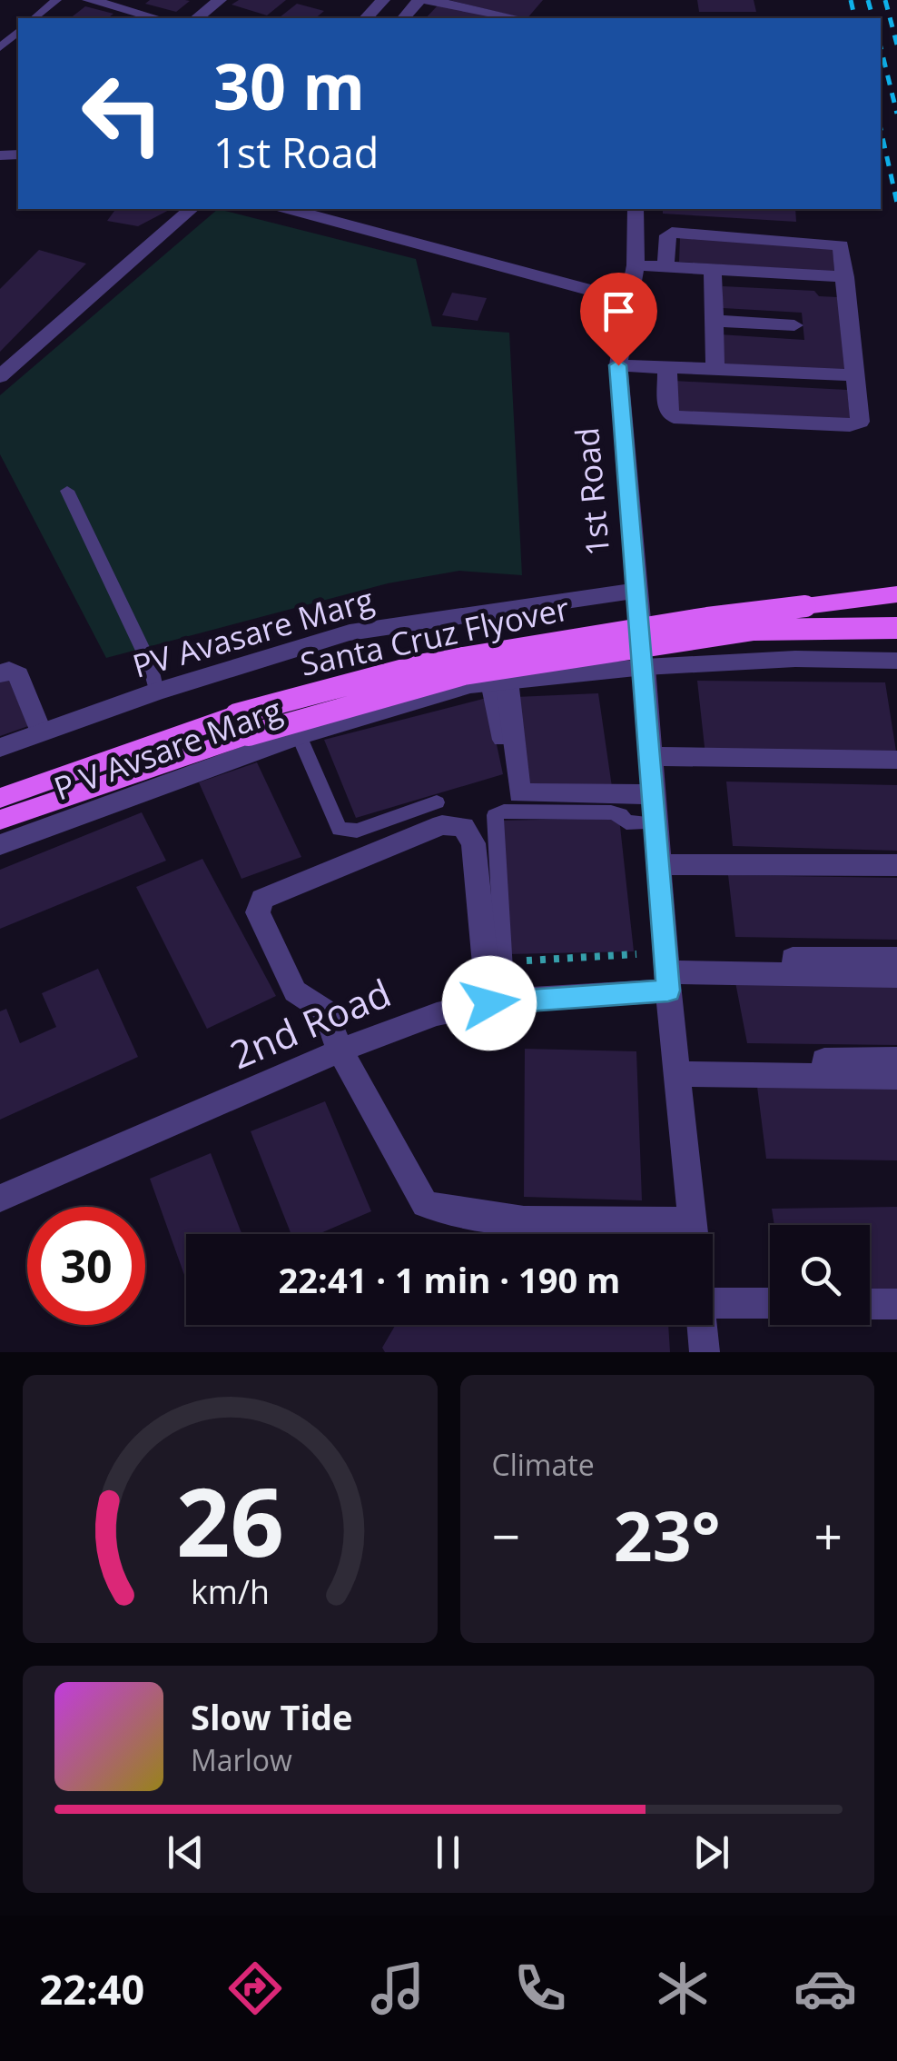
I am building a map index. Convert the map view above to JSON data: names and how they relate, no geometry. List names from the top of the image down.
{
  "streets": {
    "main road": ["Santa Cruz Flyover"],
    "street": [
      "1st Road",
      "PV Avasare Marg",
      "P V Avsare Marg",
      "2nd Road"
    ]
  },
  "crossings": [
    ["1st Road", "PV Avasare Marg"],
    ["1st Road", "P V Avsare Marg"],
    ["1st Road", "2nd Road"]
  ],
  "page": {
    "turn": ["30 m", "1st Road"],
    "limit": "30",
    "trip": "22:41 · 1 min · 190 m",
    "tile": "Climate",
    "heat": ["−", "23°", "+"],
    "song": ["Slow Tide", "Marlow"],
    "tabs": "22:40",
    "gauge": ["26", "km/h"]
  }
}
